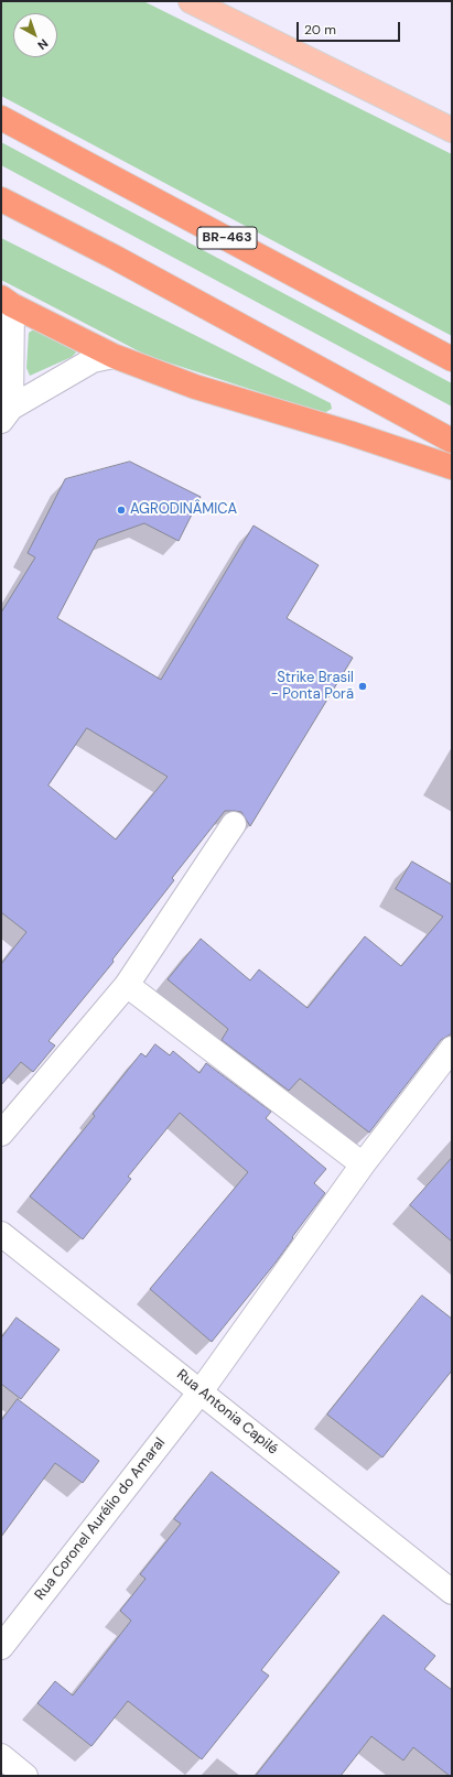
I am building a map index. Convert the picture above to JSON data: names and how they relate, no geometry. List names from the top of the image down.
{
  "streets": {
    "highway": ["BR-463"],
    "street": ["Rua Antonia Capilé", "Rua Coronel Aurélio do Amaral"]
  },
  "crossings": [
    ["Rua Antonia Capilé", "Rua Coronel Aurélio do Amaral"]
  ],
  "places": ["AGRODINÂMICA", "Strike Brasil - Ponta Porã"],
  "scale_bar": "20 m",
  "north": "bottom right"
}
